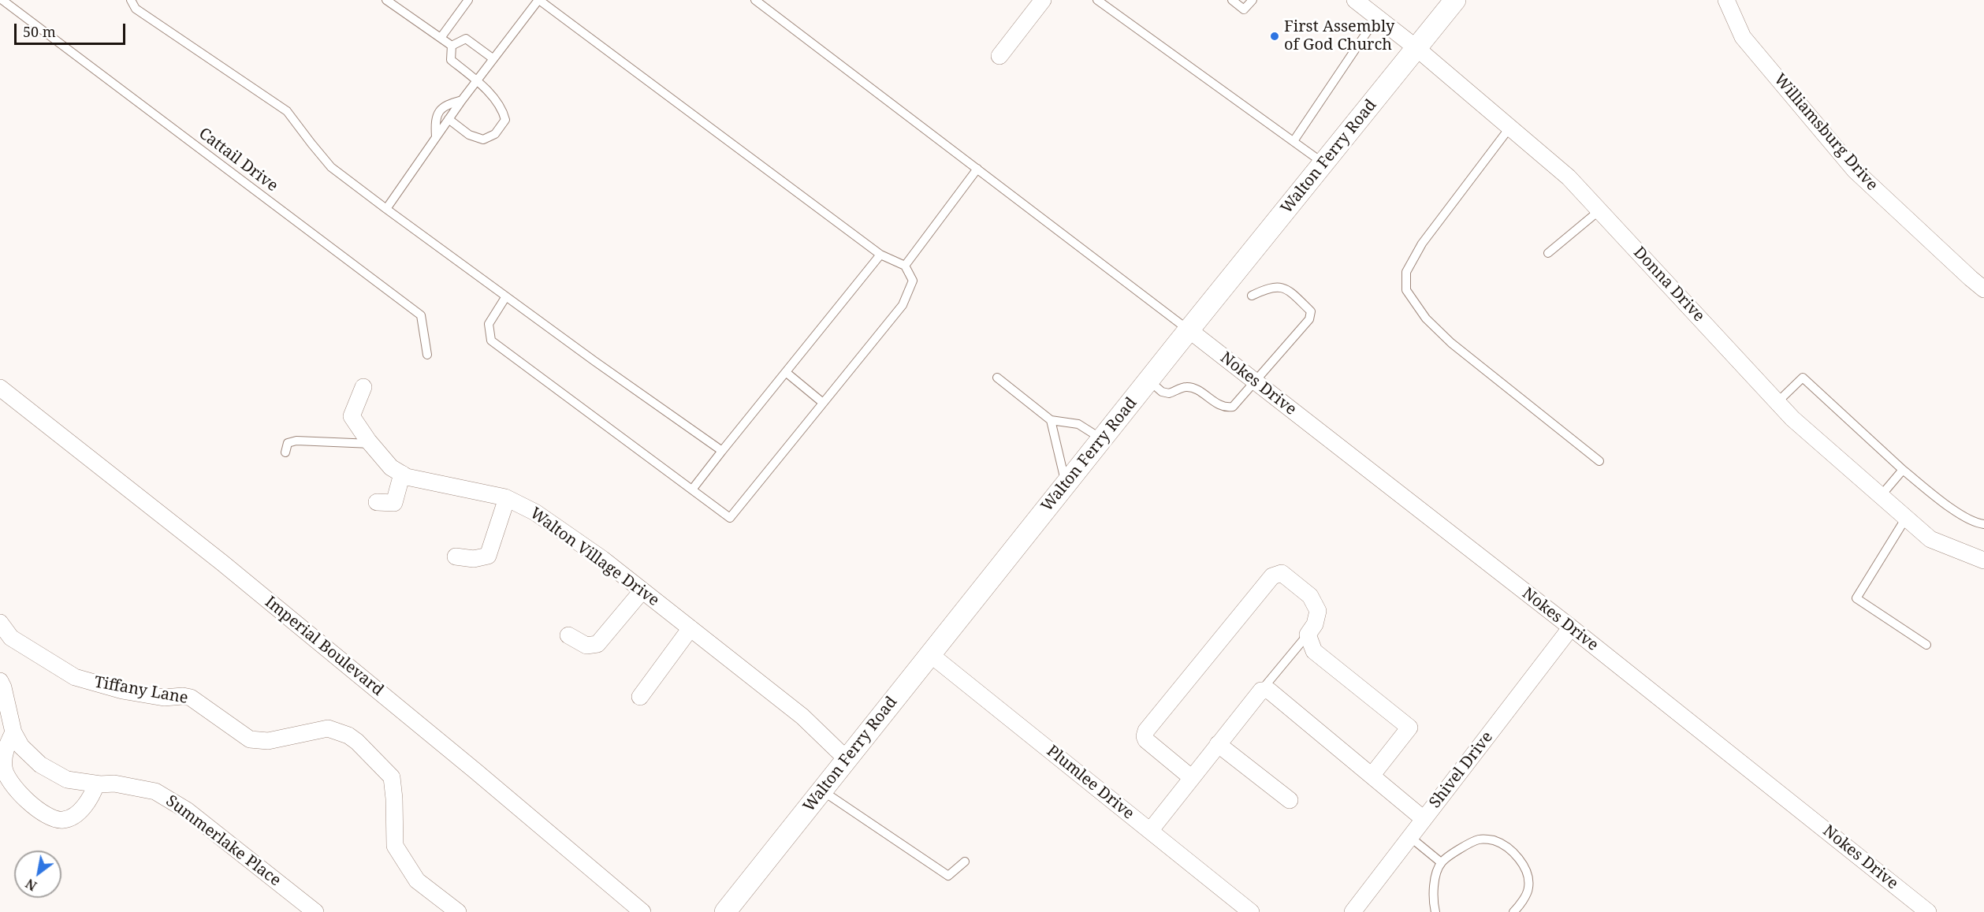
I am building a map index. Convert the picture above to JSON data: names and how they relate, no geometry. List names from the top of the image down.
{
  "streets": {
    "street": [
      "Williamsburg Drive",
      "Walton Ferry Road",
      "Donna Drive",
      "Nokes Drive",
      "Walton Village Drive",
      "Imperial Boulevard",
      "Tiffany Lane",
      "Shivel Drive",
      "Plumlee Drive",
      "Summerlake Place"
    ],
    "lane": ["Cattail Drive"]
  },
  "crossings": [
    ["Walton Ferry Road", "Donna Drive"],
    ["Walton Ferry Road", "Nokes Drive"],
    ["Walton Ferry Road", "Walton Village Drive"],
    ["Walton Ferry Road", "Plumlee Drive"],
    ["Nokes Drive", "Shivel Drive"]
  ],
  "places": ["First Assembly of God Church"],
  "scale_bar": "50 m",
  "north": "bottom left"
}
